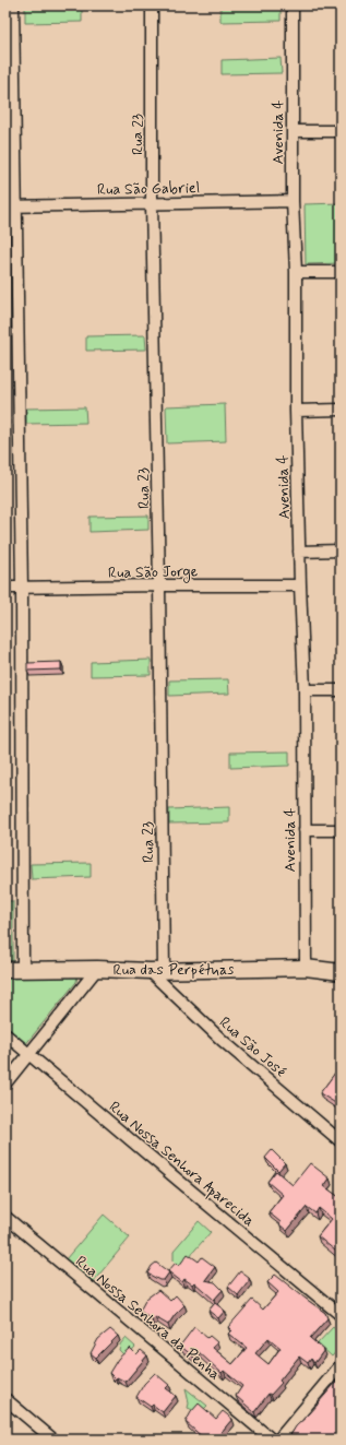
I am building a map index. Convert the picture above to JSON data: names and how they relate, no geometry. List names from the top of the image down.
{
  "streets": {
    "street": [
      "Avenida 4",
      "Rua 23",
      "Rua São Gabriel",
      "Rua São Jorge",
      "Rua das Perpétuas",
      "Rua São José",
      "Rua Nossa Senhora Aparecida",
      "Rua Nossa Senhora da Penha"
    ]
  },
  "crossings": [
    ["Avenida 4", "Rua São Gabriel"],
    ["Avenida 4", "Rua São Jorge"],
    ["Avenida 4", "Rua das Perpétuas"],
    ["Rua 23", "Rua São Gabriel"],
    ["Rua 23", "Rua São Jorge"],
    ["Rua 23", "Rua das Perpétuas"],
    ["Rua 23", "Rua São José"],
    ["Rua das Perpétuas", "Rua São José"]
  ]
}
